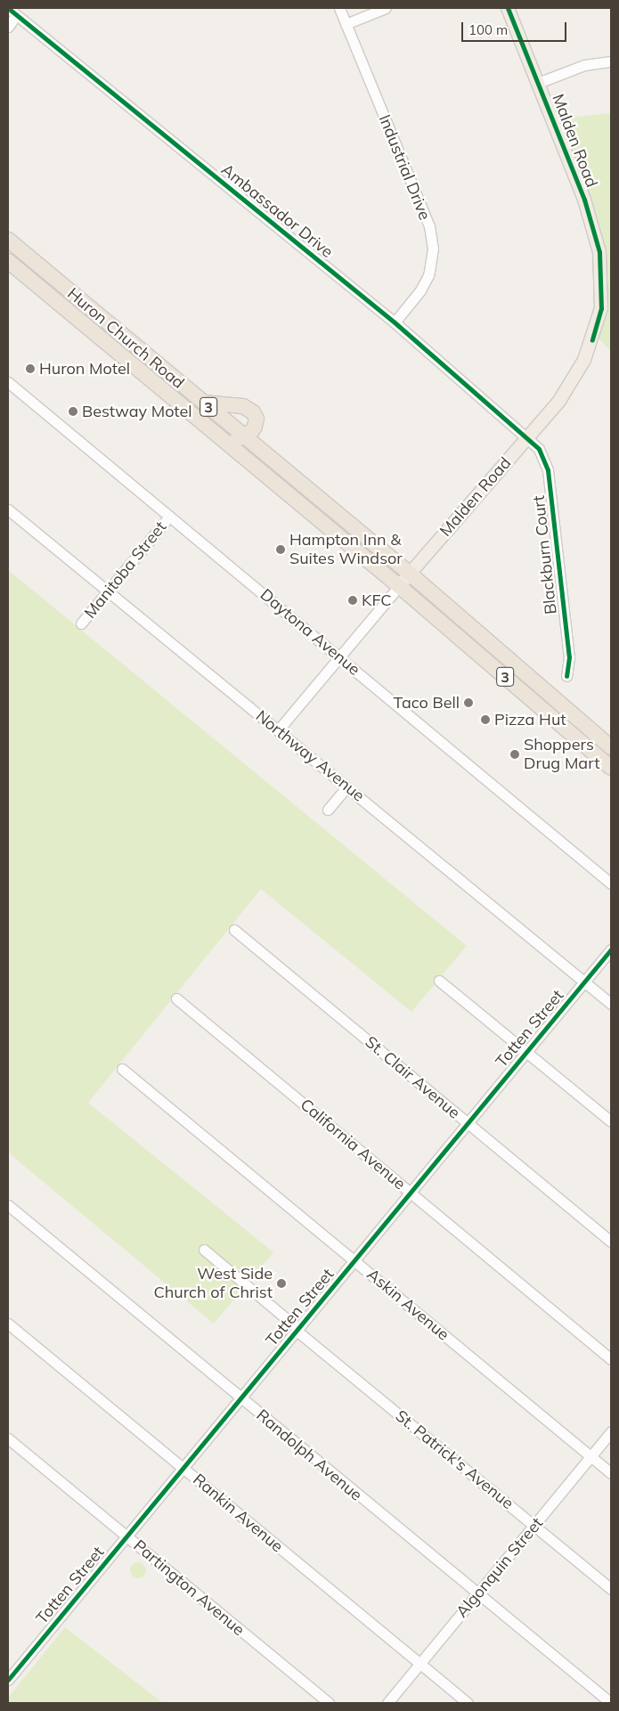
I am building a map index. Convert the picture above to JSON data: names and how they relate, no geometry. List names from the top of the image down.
{
  "streets": {
    "highway": ["Huron Church Road", "3"],
    "main road": ["Malden Road"],
    "street": [
      "Industrial Drive",
      "Ambassador Drive",
      "Blackburn Court",
      "Manitoba Street",
      "Daytona Avenue",
      "Northway Avenue",
      "Totten Street",
      "St. Clair Avenue",
      "California Avenue",
      "Askin Avenue",
      "Randolph Avenue",
      "St. Patrick's Avenue",
      "Rankin Avenue",
      "Algonquin Street",
      "Partington Avenue"
    ]
  },
  "crossings": [
    ["Malden Road", "Ambassador Drive"],
    ["Malden Road", "Huron Church Road"],
    ["Malden Road", "Blackburn Court"],
    ["Malden Road", "Daytona Avenue"],
    ["Malden Road", "Northway Avenue"],
    ["Industrial Drive", "Ambassador Drive"],
    ["Ambassador Drive", "Blackburn Court"],
    ["Manitoba Street", "Daytona Avenue"],
    ["Manitoba Street", "Northway Avenue"],
    ["Northway Avenue", "Totten Street"],
    ["Totten Street", "St. Clair Avenue"],
    ["Totten Street", "California Avenue"],
    ["Totten Street", "Askin Avenue"],
    ["Totten Street", "Randolph Avenue"],
    ["Totten Street", "St. Patrick's Avenue"],
    ["Totten Street", "Rankin Avenue"],
    ["Totten Street", "Partington Avenue"],
    ["Askin Avenue", "Algonquin Street"],
    ["Randolph Avenue", "Algonquin Street"],
    ["St. Patrick's Avenue", "Algonquin Street"],
    ["Rankin Avenue", "Algonquin Street"]
  ],
  "places": [
    "Huron Motel",
    "Bestway Motel",
    "Hampton Inn & Suites Windsor",
    "KFC",
    "Taco Bell",
    "Pizza Hut",
    "Shoppers Drug Mart",
    "West Side Church of Christ"
  ],
  "scale_bar": "100 m"
}
